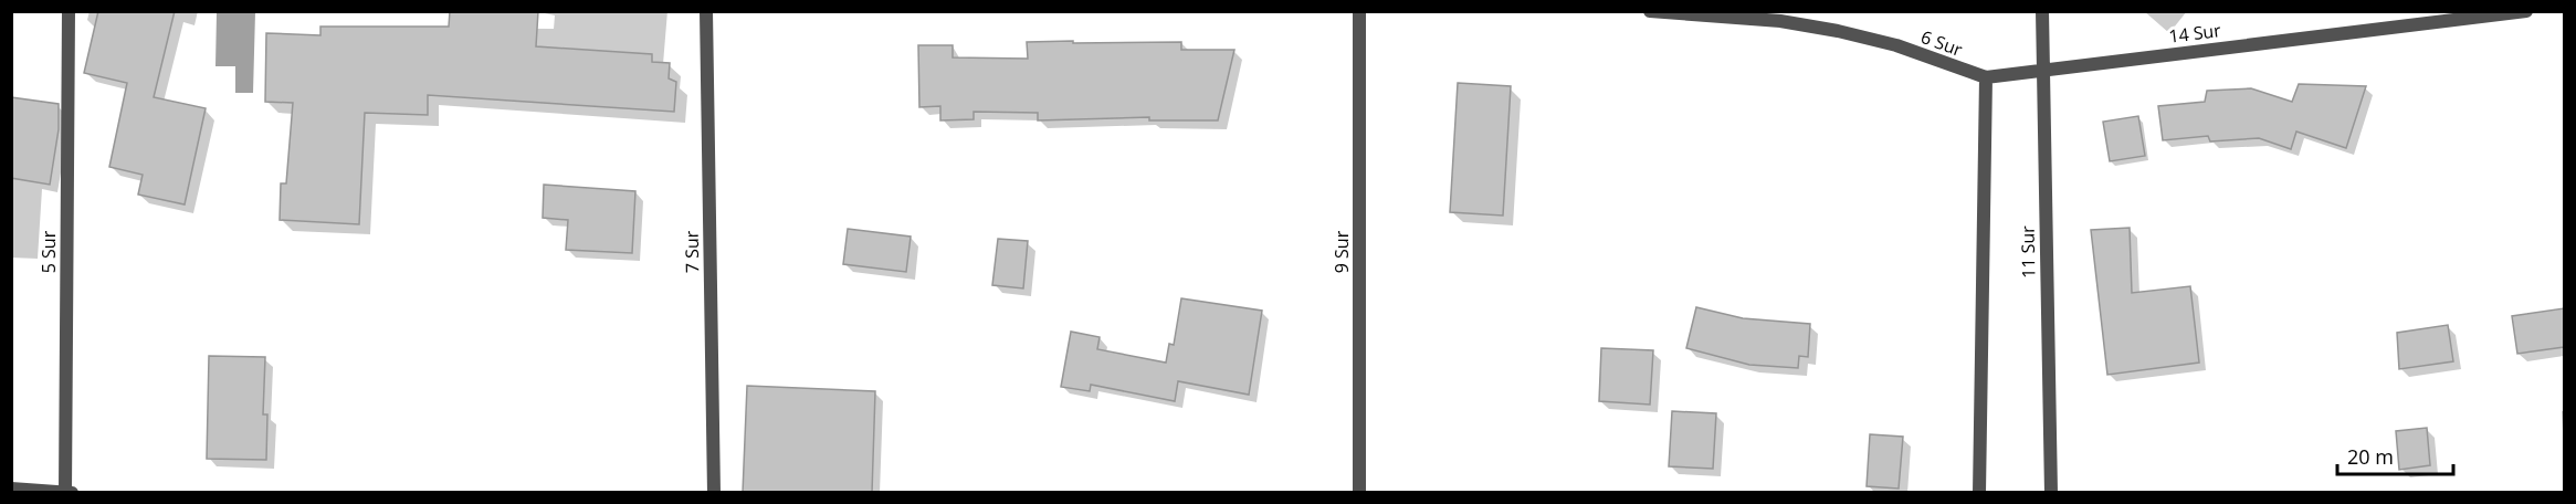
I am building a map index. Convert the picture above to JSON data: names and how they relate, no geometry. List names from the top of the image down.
{
  "streets": {
    "street": [
      "14 Sur",
      "6 Sur",
      "5 Sur",
      "7 Sur",
      "9 Sur",
      "11 Sur"
    ]
  },
  "crossings": [
    ["14 Sur", "6 Sur"],
    ["14 Sur", "11 Sur"]
  ],
  "scale_bar": "20 m"
}
